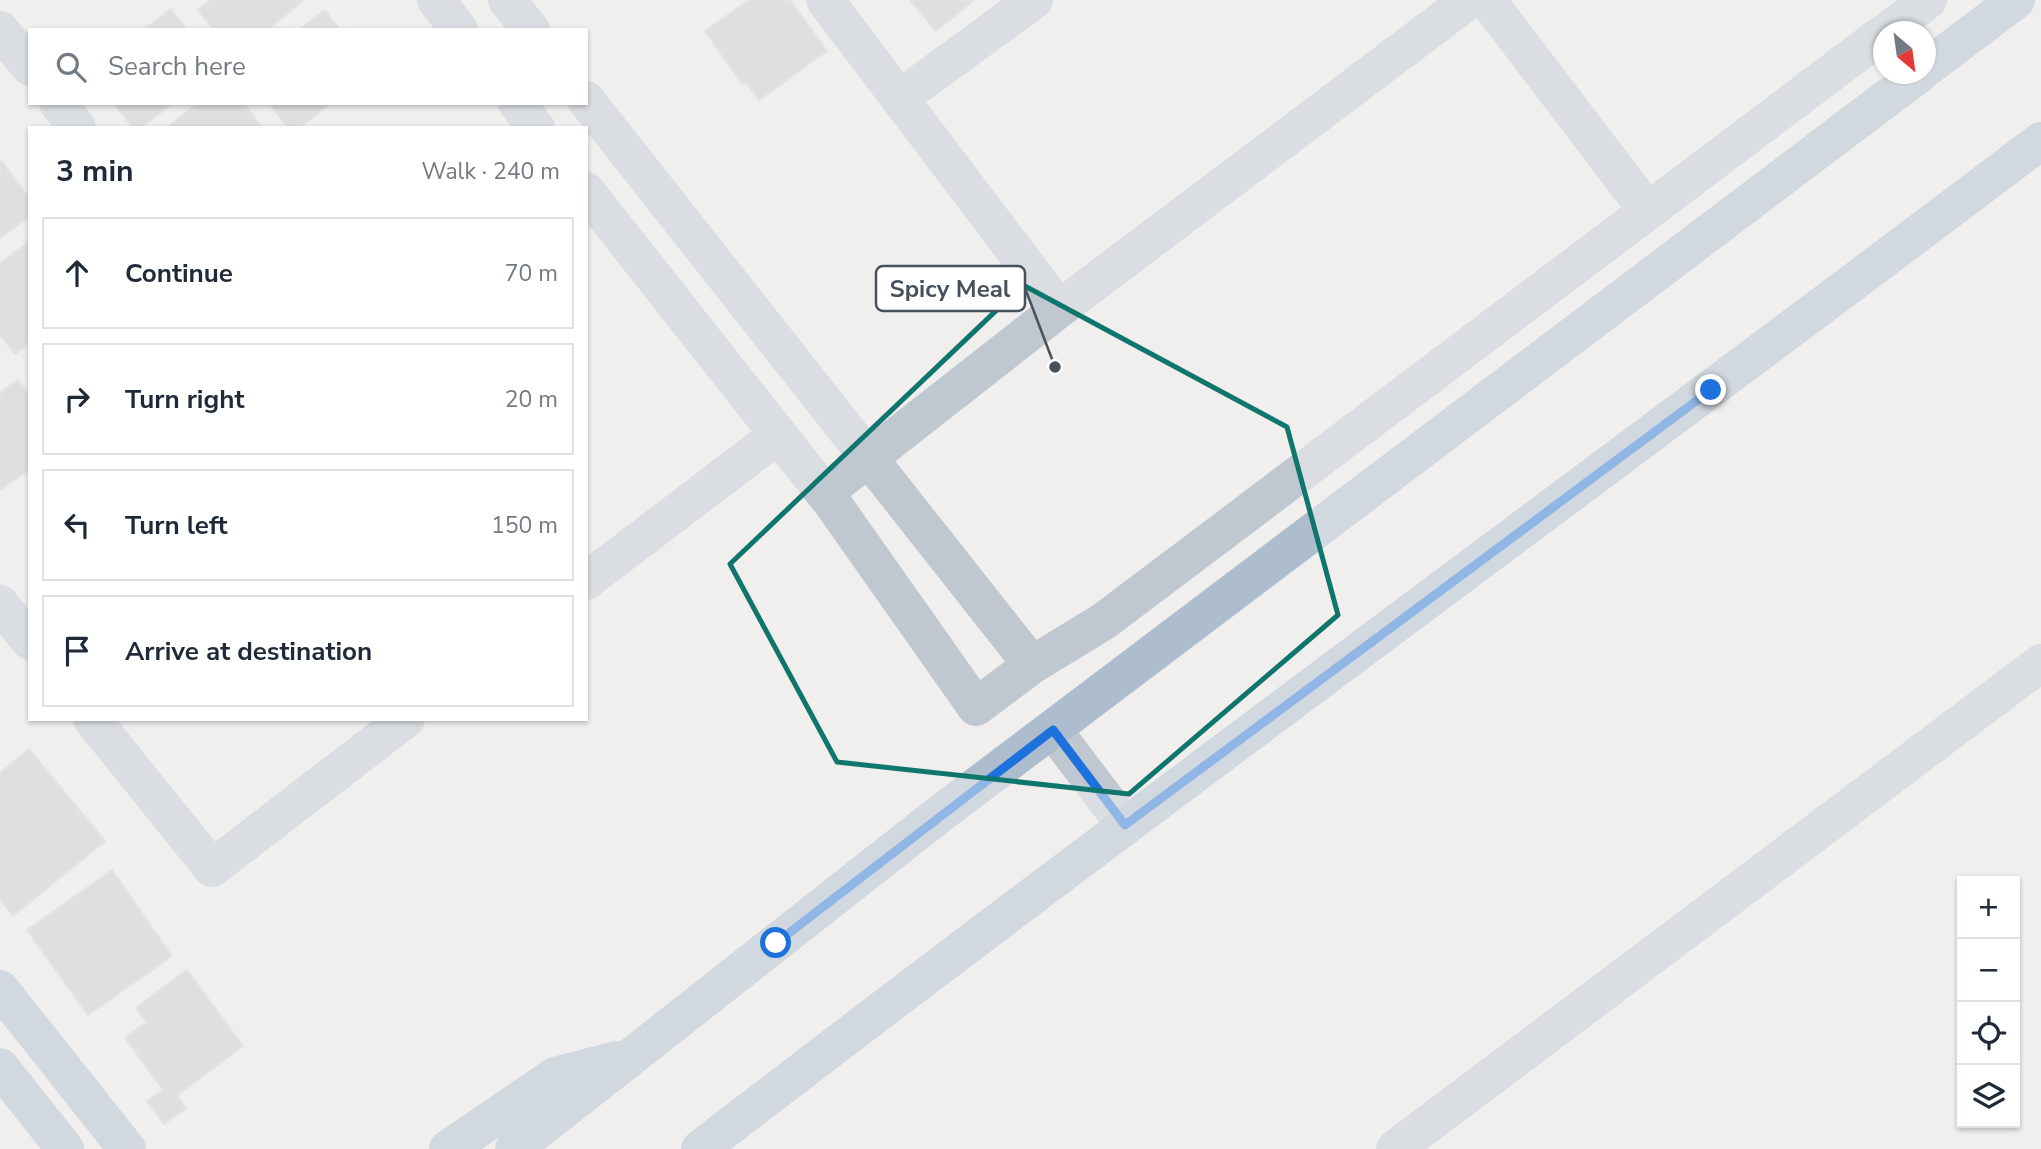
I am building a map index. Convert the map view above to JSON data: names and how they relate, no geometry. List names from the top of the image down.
{
  "places": ["Spicy Meal"],
  "north": "bottom right",
  "page": {
    "search": "Search here",
    "heading": ["3 min", "Walk · 240 m"],
    "list": [
      ["Continue", "70 m"],
      ["Turn right", "20 m"],
      ["Turn left", "150 m"],
      "Arrive at destination"
    ],
    "map_buttons": ["+", "−"]
  }
}
